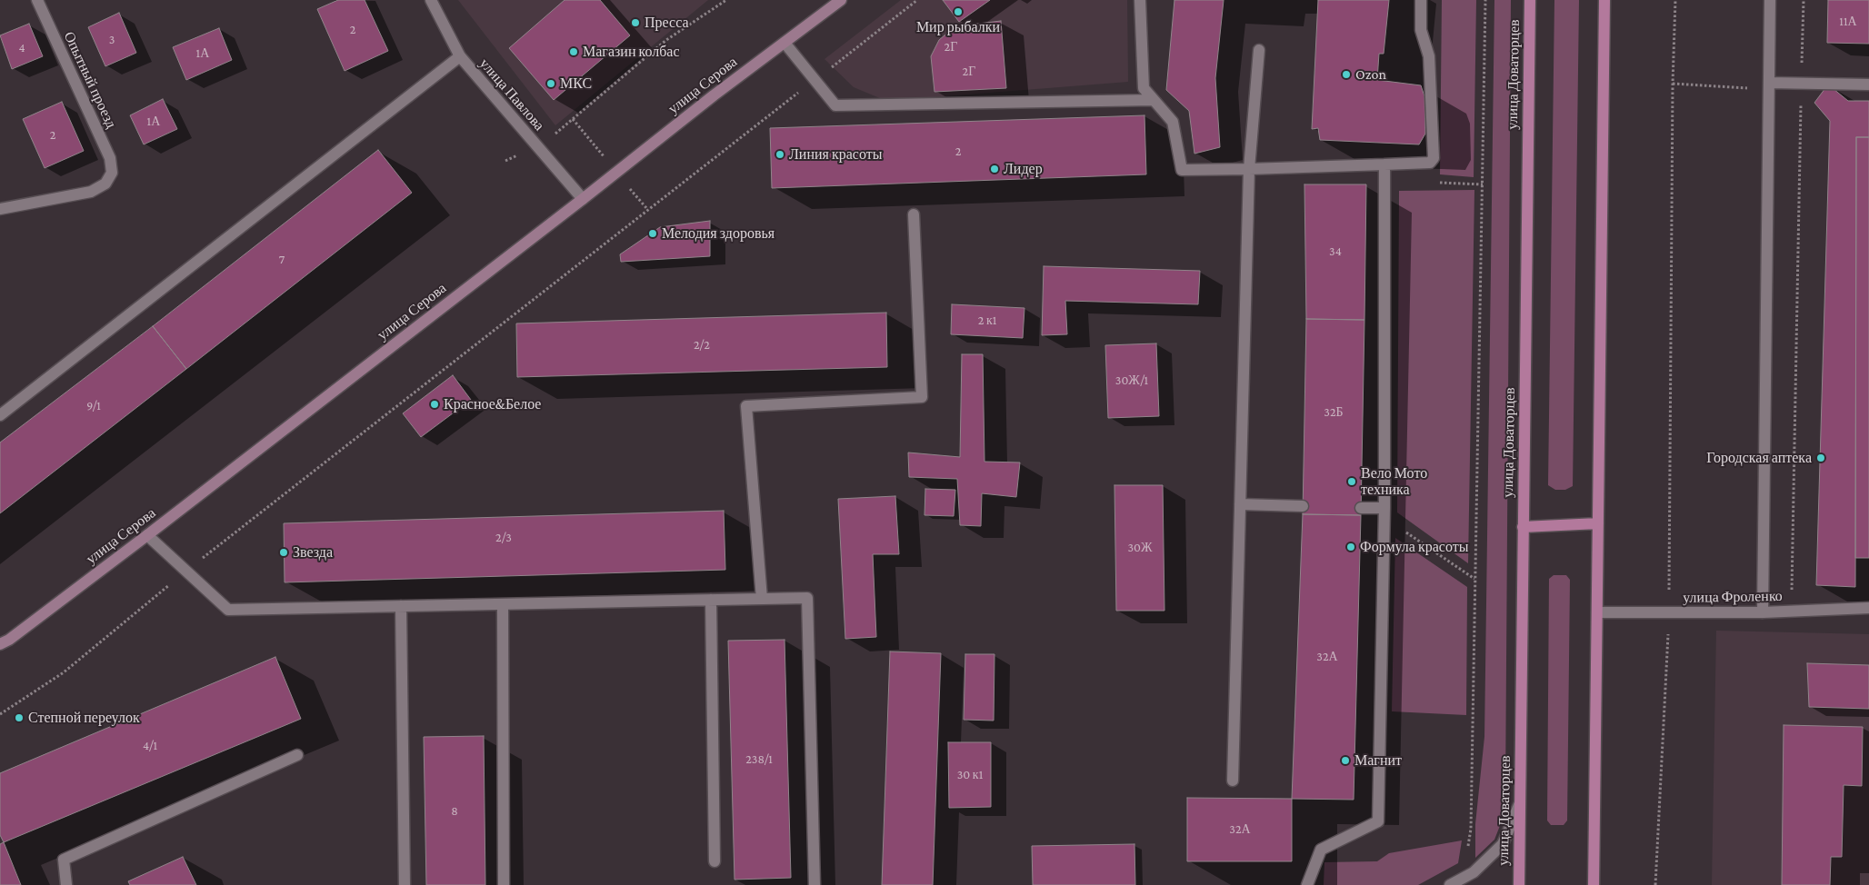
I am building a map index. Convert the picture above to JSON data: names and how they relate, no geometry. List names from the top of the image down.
{
  "streets": {
    "main road": ["улица Доваторцев", "улица Серова"],
    "street": ["Опытный проезд", "улица Павлова", "улица Фроленко"]
  },
  "crossings": [
    ["улица Серова", "улица Павлова"]
  ],
  "places": [
    "Мир рыбалки",
    "Пресса",
    "Магазин колбас",
    "Ozon",
    "МКС",
    "Линия красоты",
    "Лидер",
    "Мелодия здоровья",
    "Красное&Белое",
    "Городская аптека",
    "Вело Мото техника",
    "Формула красоты",
    "Звезда",
    "Степной переулок",
    "Магнит"
  ],
  "house_numbers": [
    "11А",
    "2",
    "3",
    "2Г",
    "4",
    "1А",
    "2Г",
    "1А",
    "2",
    "2",
    "34",
    "7",
    "2 к1",
    "2/2",
    "30Ж/1",
    "9/1",
    "32Б",
    "2/3",
    "30Ж",
    "32А",
    "4/1",
    "238/1",
    "30 к1",
    "8",
    "32А"
  ]
}
